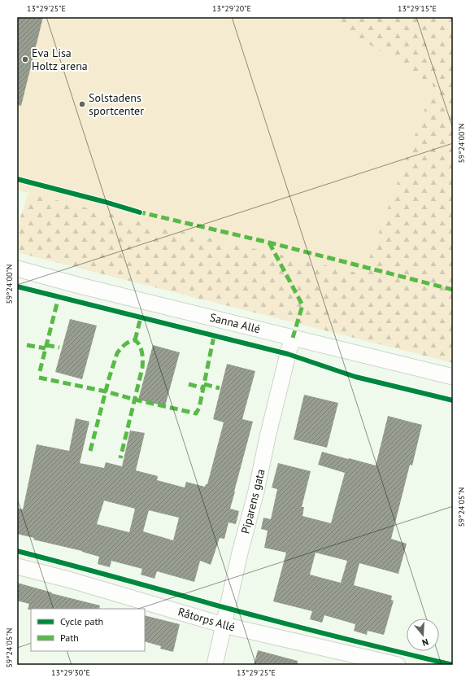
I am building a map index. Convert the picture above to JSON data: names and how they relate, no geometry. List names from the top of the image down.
{
  "streets": {
    "street": ["Sanna Allé", "Piparens gata", "Råtorps Allé"]
  },
  "crossings": [
    ["Sanna Allé", "Piparens gata"],
    ["Piparens gata", "Råtorps Allé"]
  ],
  "places": ["Eva Lisa Holtz arena", "Solstadens sportcenter"],
  "legend": ["Cycle path", "Path"],
  "north": "bottom",
  "coordinates": [
    "13°29'25\"E",
    "13°29'20\"E",
    "13°29'15\"E",
    "59°24'00\"N",
    "59°24'05\"N",
    "13°29'30\"E"
  ]
}
